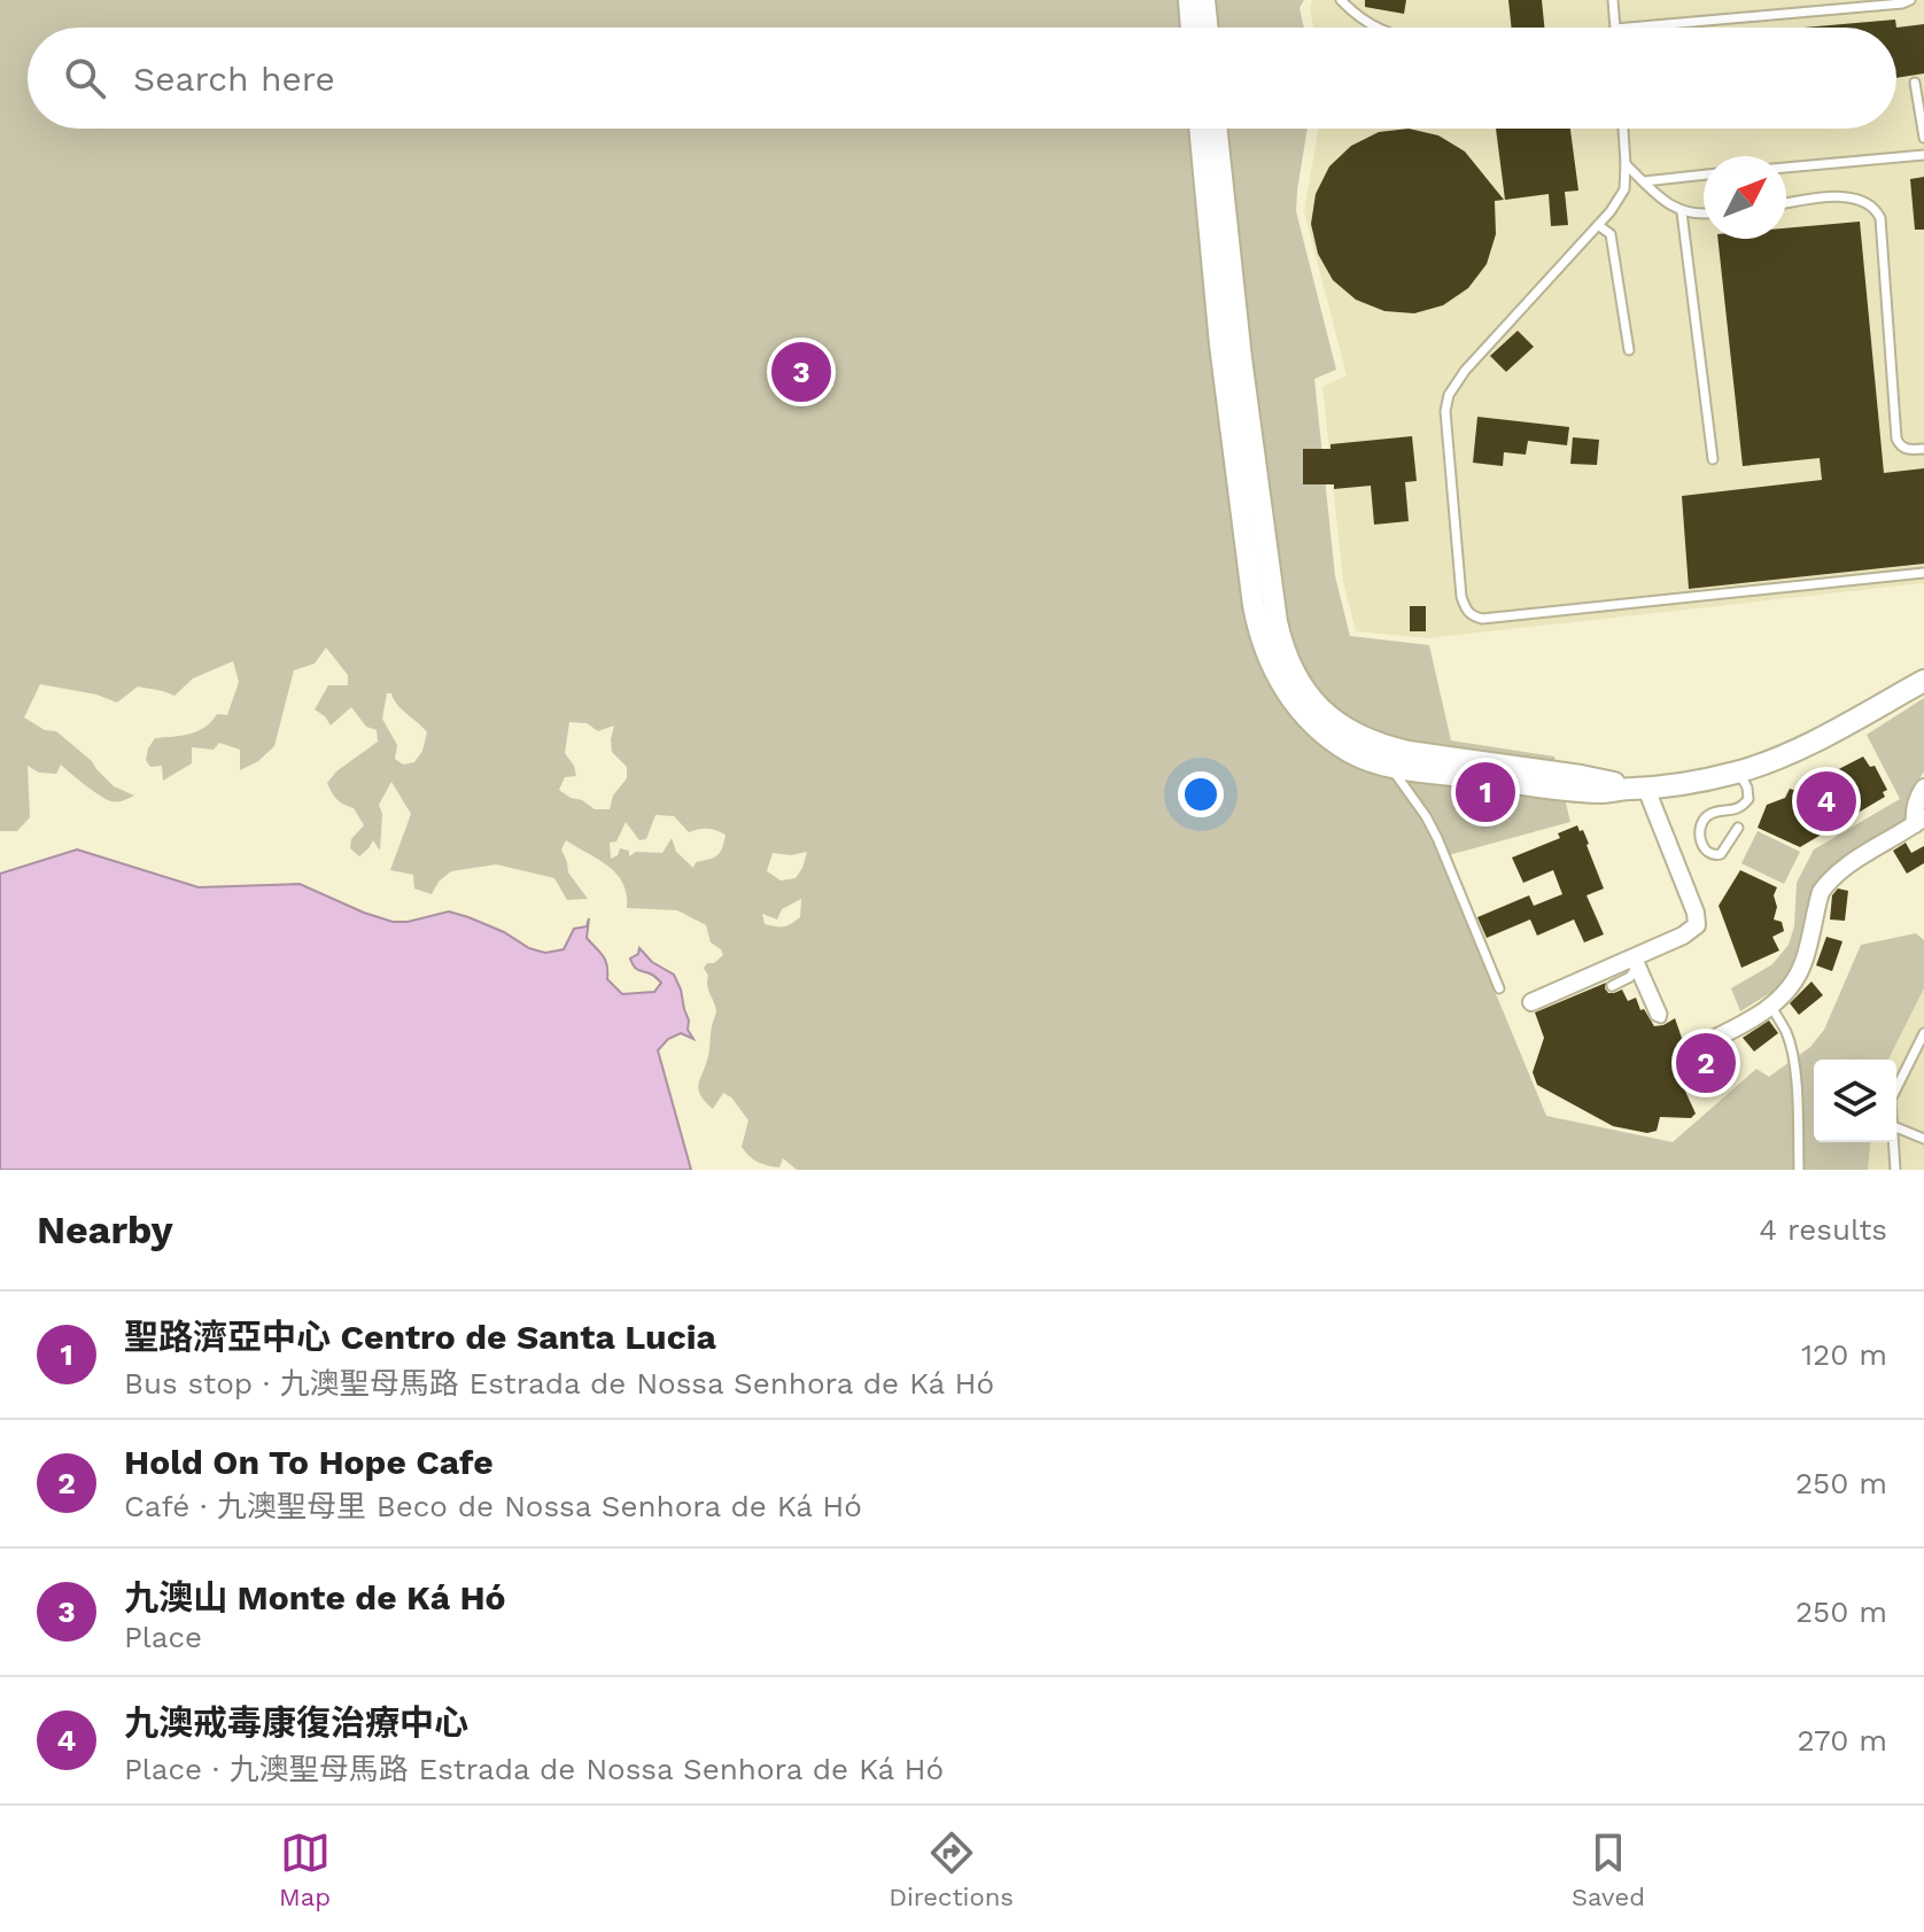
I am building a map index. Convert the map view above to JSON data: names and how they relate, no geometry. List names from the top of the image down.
{
  "north": "top right",
  "page": {
    "search": "Search here",
    "pins": [
      "3",
      "1",
      "4",
      "2"
    ],
    "heading": ["Nearby", "4 results"],
    "list": [
      {
        "mark": "1",
        "name": "聖路濟亞中心 Centro de Santa Lucia",
        "note": "Bus stop · 九澳聖母馬路 Estrada de Nossa Senhora de Ká Hó",
        "value": "120 m"
      },
      {
        "mark": "2",
        "name": "Hold On To Hope Cafe",
        "note": "Café · 九澳聖母里 Beco de Nossa Senhora de Ká Hó",
        "value": "250 m"
      },
      {
        "mark": "3",
        "name": "九澳山 Monte de Ká Hó",
        "note": "Place",
        "value": "250 m"
      },
      {
        "mark": "4",
        "name": "九澳戒毒康復治療中心",
        "note": "Place · 九澳聖母馬路 Estrada de Nossa Senhora de Ká Hó",
        "value": "270 m"
      }
    ],
    "nav": ["Map", "Directions", "Saved"]
  }
}
